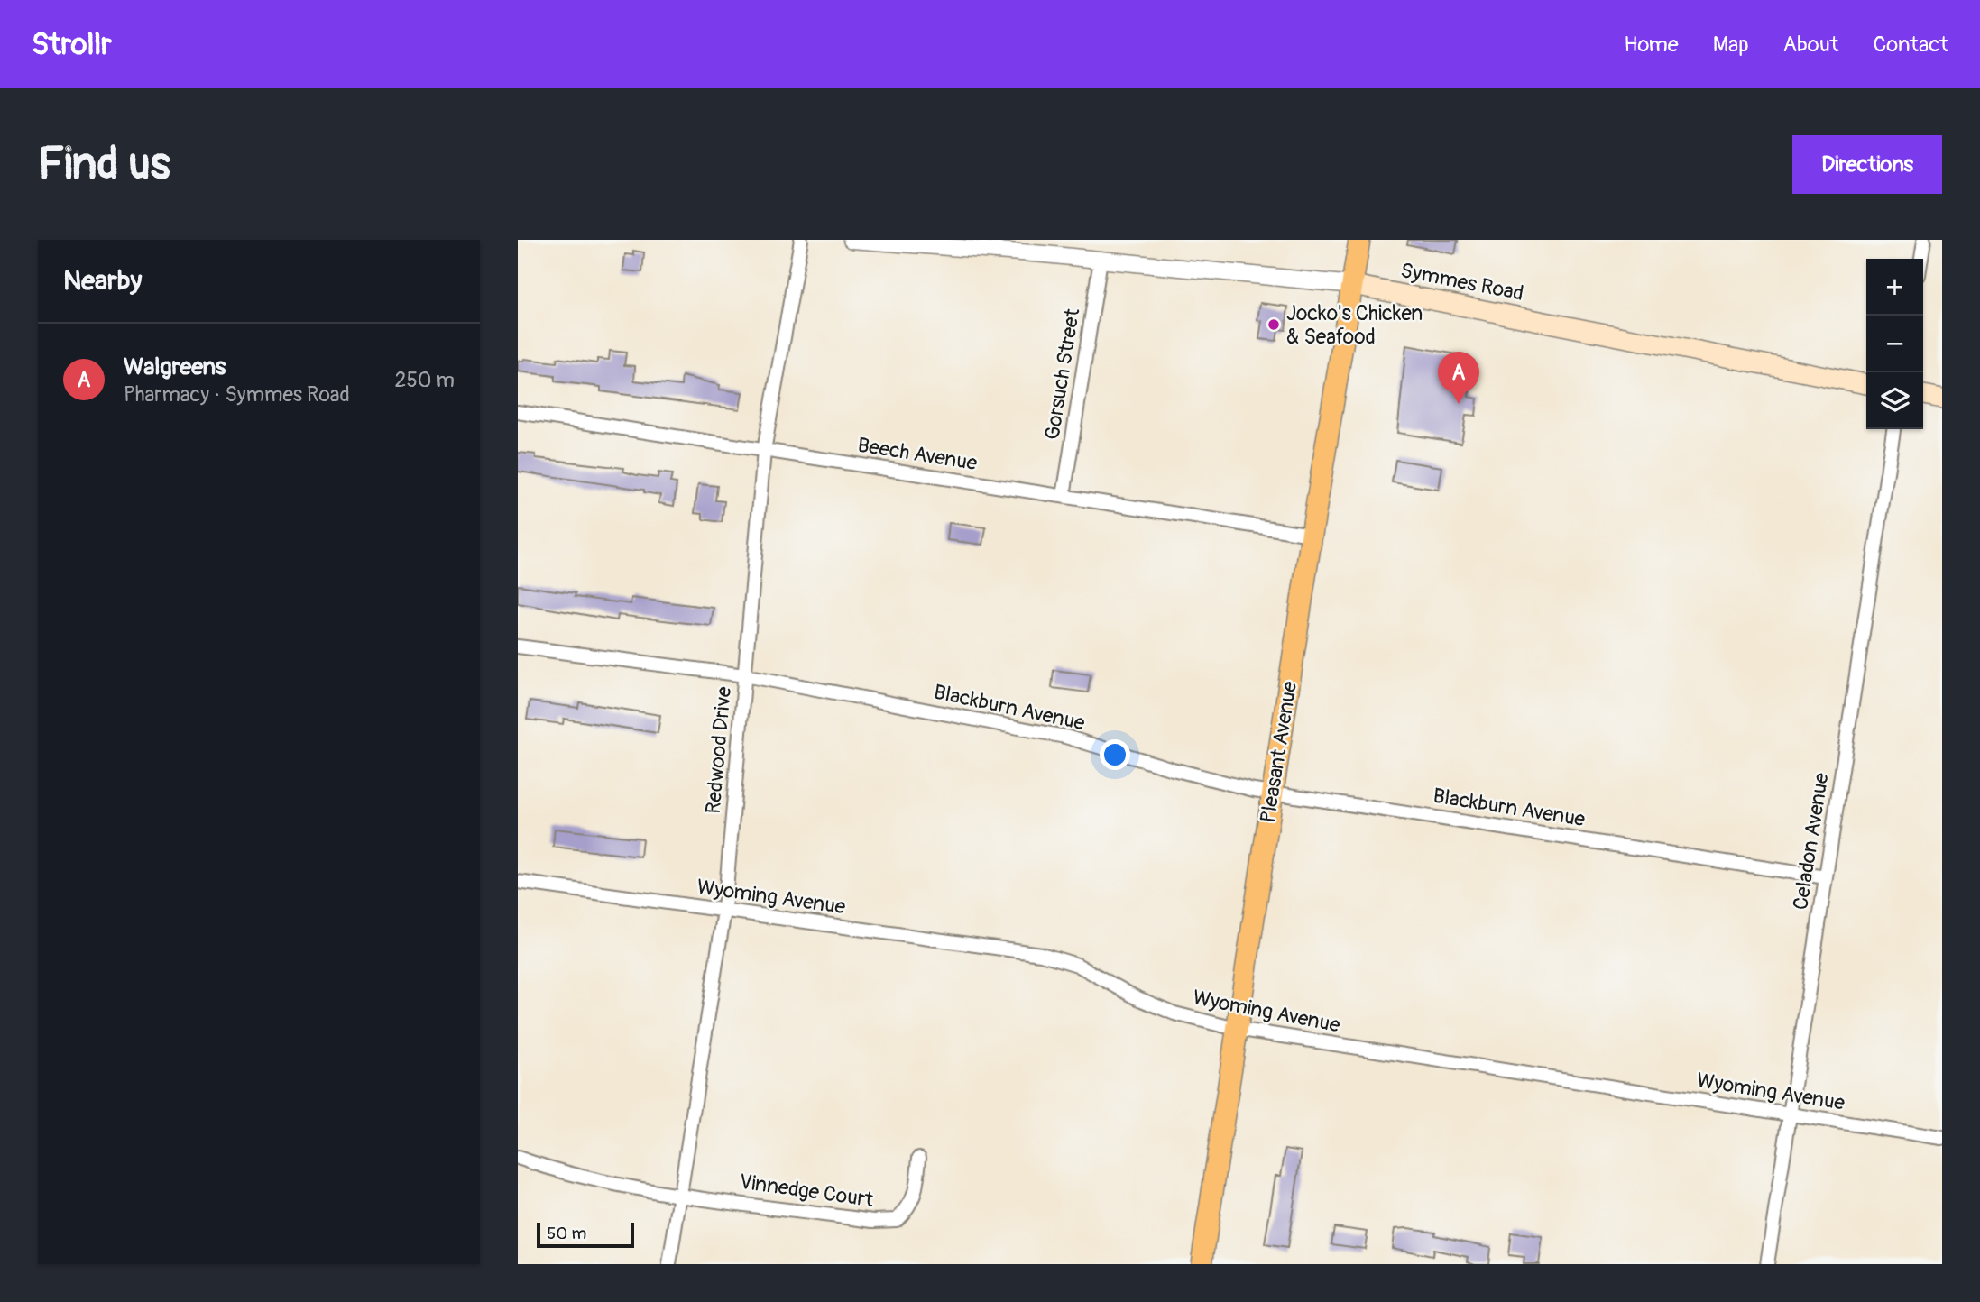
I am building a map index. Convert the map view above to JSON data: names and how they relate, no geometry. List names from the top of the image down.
{
  "streets": {
    "main road": ["Symmes Road", "Pleasant Avenue"],
    "street": [
      "Gorsuch Street",
      "Beech Avenue",
      "Blackburn Avenue",
      "Redwood Drive",
      "Celadon Avenue",
      "Wyoming Avenue",
      "Vinnedge Court"
    ]
  },
  "crossings": [
    ["Symmes Road", "Gorsuch Street"],
    ["Symmes Road", "Pleasant Avenue"],
    ["Gorsuch Street", "Beech Avenue"],
    ["Beech Avenue", "Redwood Drive"],
    ["Beech Avenue", "Pleasant Avenue"],
    ["Blackburn Avenue", "Redwood Drive"],
    ["Blackburn Avenue", "Pleasant Avenue"],
    ["Blackburn Avenue", "Celadon Avenue"],
    ["Redwood Drive", "Wyoming Avenue"],
    ["Redwood Drive", "Vinnedge Court"],
    ["Pleasant Avenue", "Wyoming Avenue"],
    ["Celadon Avenue", "Wyoming Avenue"]
  ],
  "places": ["Jocko's Chicken & Seafood"],
  "scale_bar": "50 m",
  "page": {
    "header": "Strollr",
    "nav": [
      "Home",
      "Map",
      "About",
      "Contact"
    ],
    "buttons": "Directions",
    "title": "Find us",
    "heading": "Nearby",
    "map_buttons": ["+", "−"],
    "list": [
      {
        "mark": "A",
        "name": "Walgreens",
        "note": "Pharmacy · Symmes Road",
        "value": "250 m"
      }
    ],
    "pins": "A",
    "scale": "50 m"
  }
}
